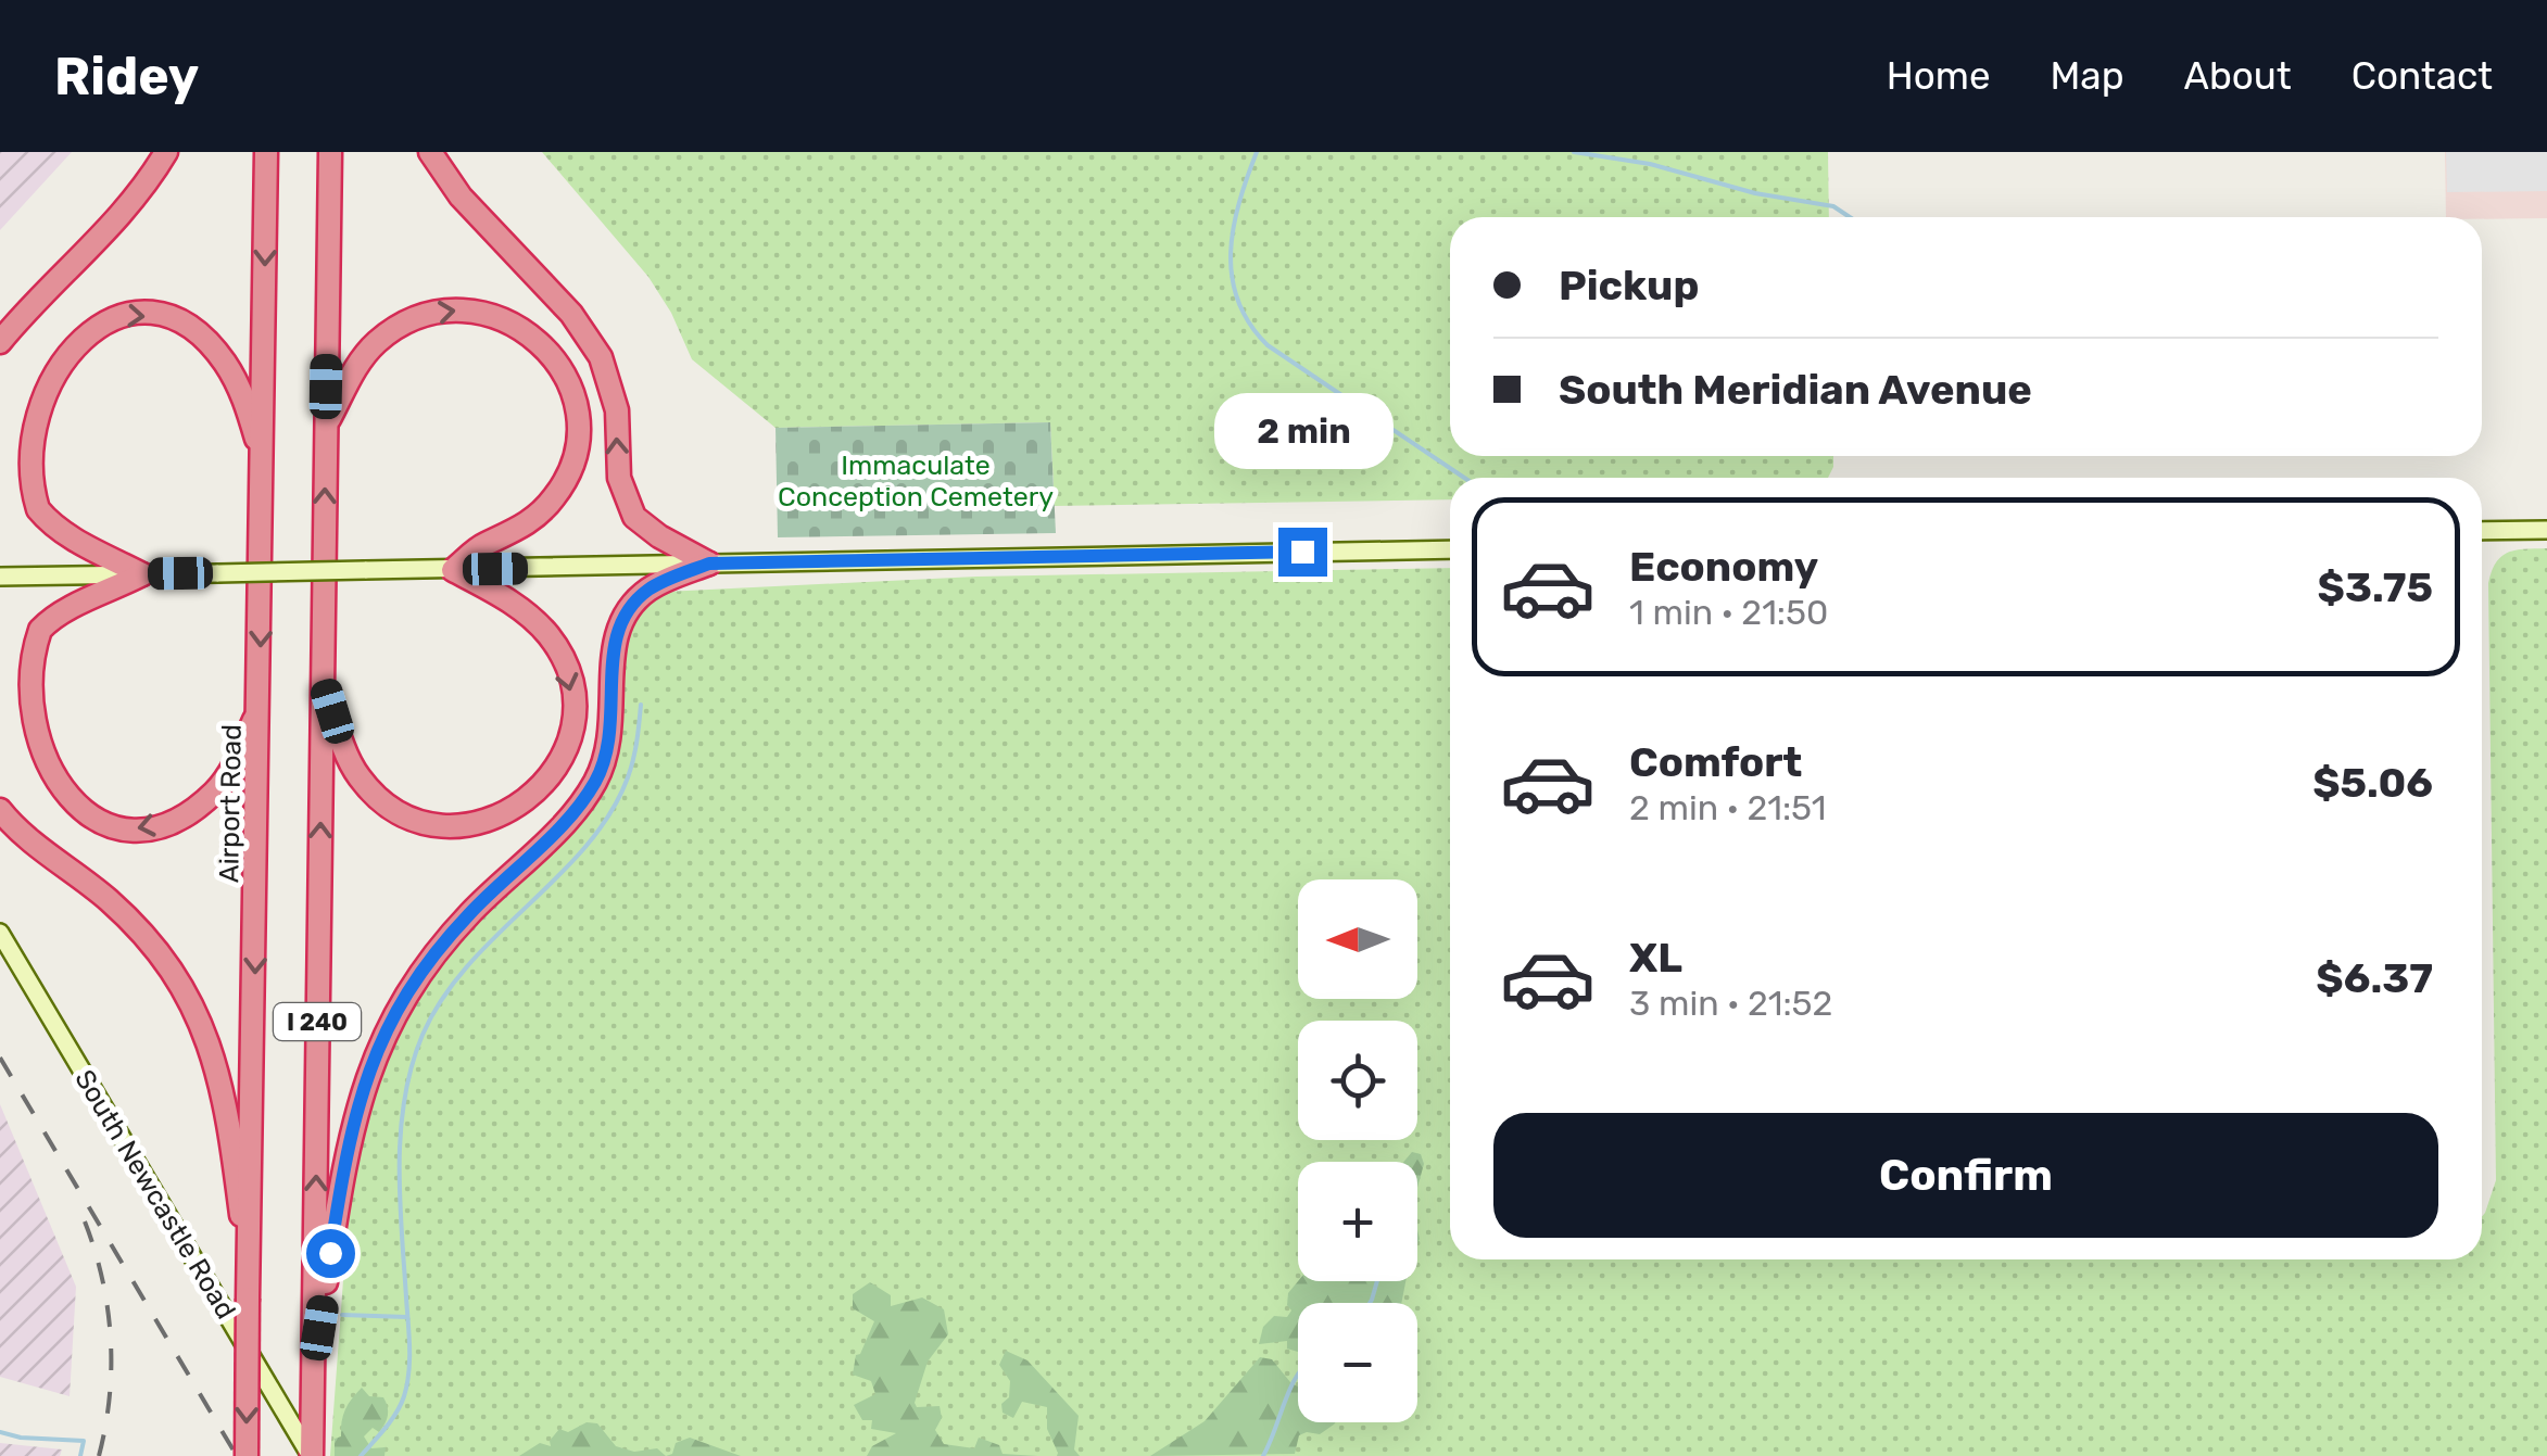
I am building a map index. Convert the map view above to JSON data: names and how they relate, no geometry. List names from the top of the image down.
{
  "streets": {
    "highway": ["Airport Road", "I 240"],
    "main road": ["South Newcastle Road"]
  },
  "crossings": [
    ["I 240", "South Newcastle Road"]
  ],
  "parks": ["Immaculate Conception Cemetery"],
  "north": "left",
  "page": {
    "header": "Ridey",
    "nav": [
      "Home",
      "Map",
      "About",
      "Contact"
    ],
    "banner": ["Pickup", "South Meridian Avenue"],
    "bubble": "2 min",
    "list": [
      {
        "name": "Economy",
        "note": "1 min · 21:50",
        "value": "$3.75"
      },
      {
        "name": "Comfort",
        "note": "2 min · 21:51",
        "value": "$5.06"
      },
      {
        "name": "XL",
        "note": "3 min · 21:52",
        "value": "$6.37"
      }
    ],
    "map_buttons": ["+", "−"],
    "buttons": "Confirm"
  }
}
